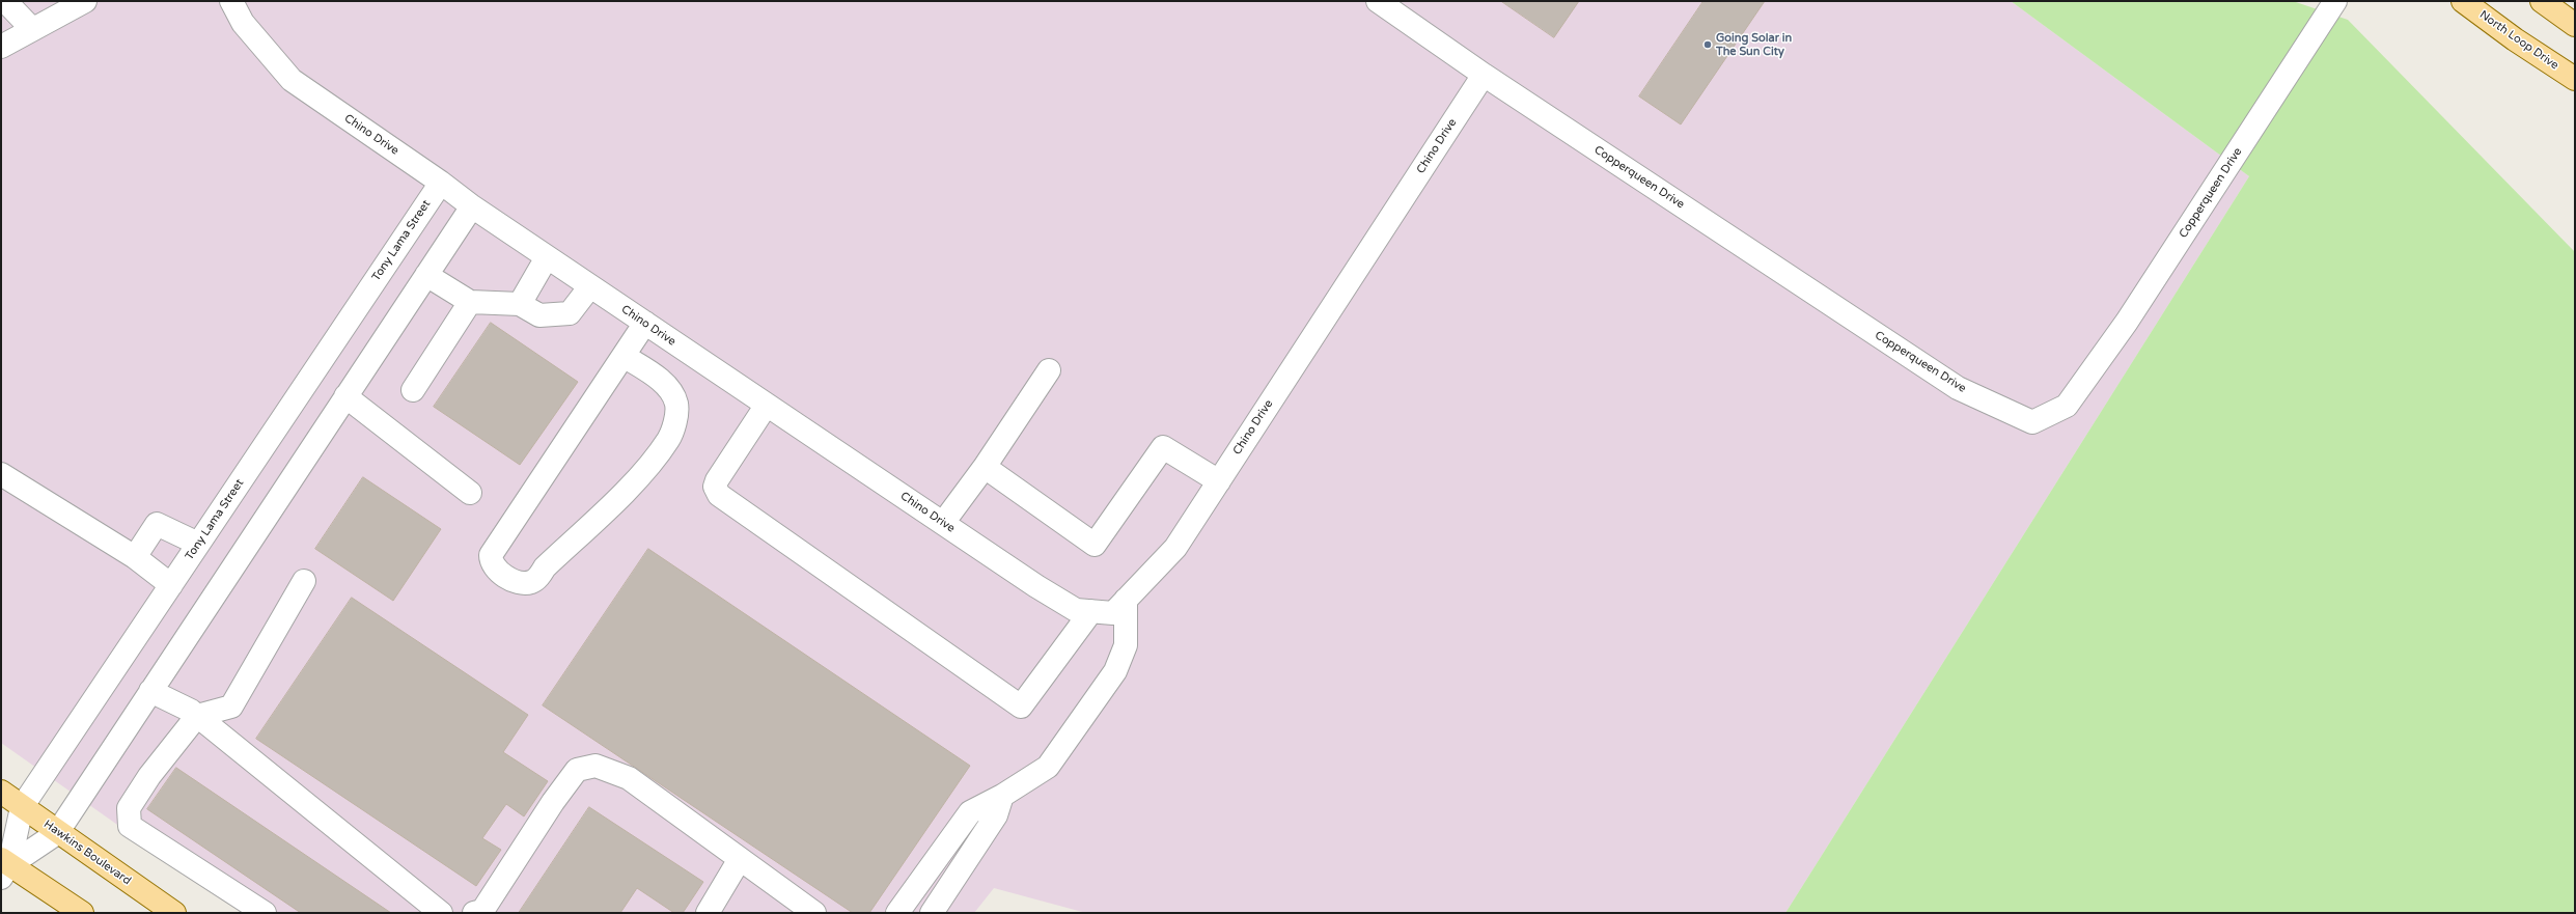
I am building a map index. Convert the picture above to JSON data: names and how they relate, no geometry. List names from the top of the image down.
{
  "streets": {
    "main road": ["North Loop Drive", "Hawkins Boulevard"],
    "street": ["Chino Drive", "Copperqueen Drive", "Tony Lama Street"]
  },
  "crossings": [
    ["Chino Drive", "Copperqueen Drive"],
    ["Chino Drive", "Tony Lama Street"],
    ["Tony Lama Street", "Hawkins Boulevard"]
  ],
  "places": ["Going Solar in The Sun City"]
}
